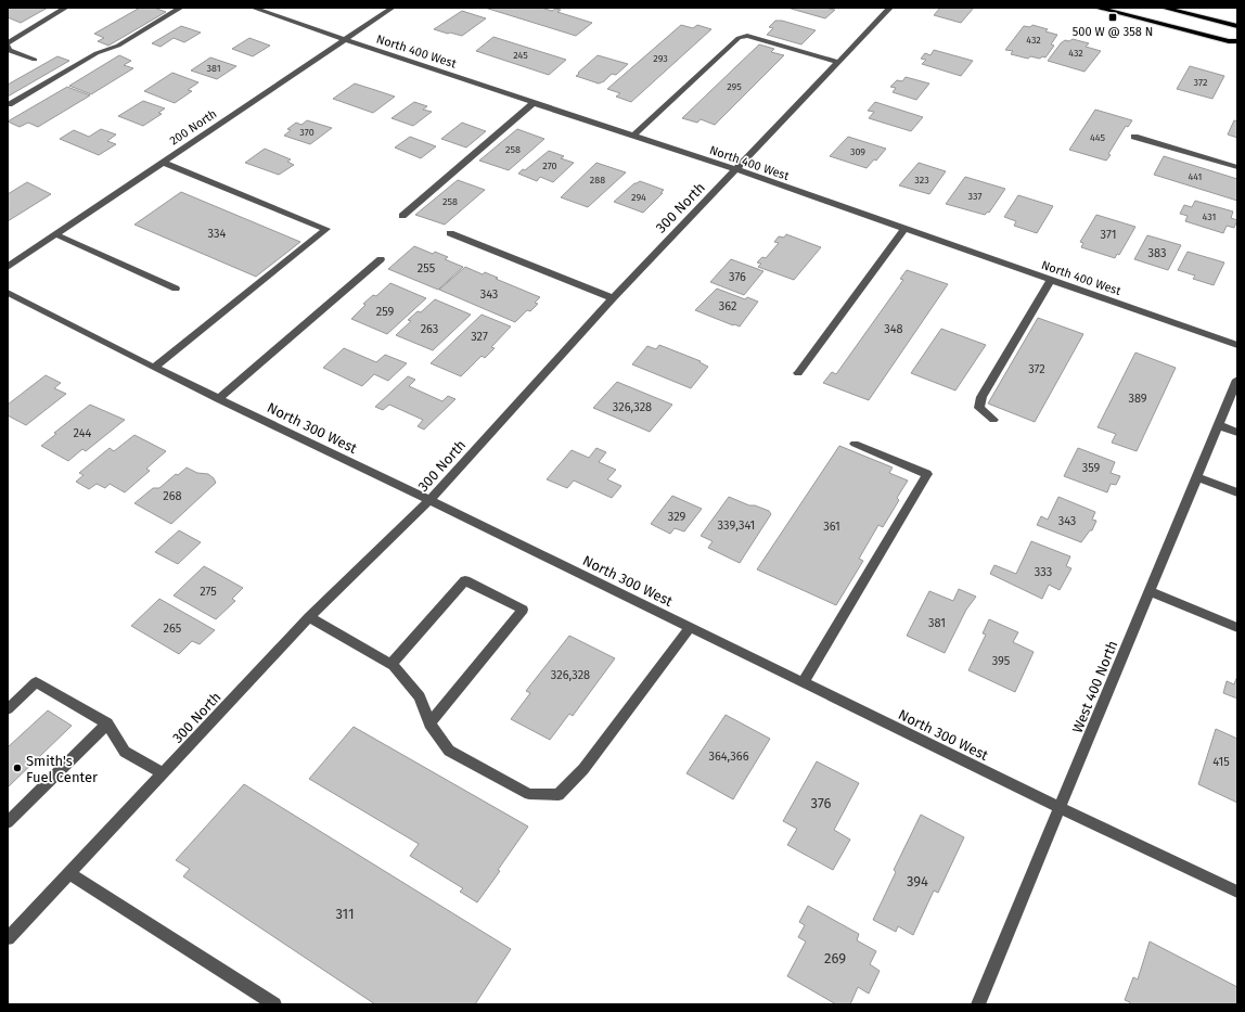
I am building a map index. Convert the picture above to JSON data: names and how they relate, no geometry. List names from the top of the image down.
{
  "streets": {
    "street": [
      "North 400 West",
      "200 North",
      "300 North",
      "North 300 West",
      "West 400 North"
    ]
  },
  "crossings": [
    ["North 400 West", "200 North"],
    ["North 400 West", "300 North"],
    ["300 North", "North 300 West"],
    ["North 300 West", "West 400 North"]
  ],
  "places": {
    "transit": ["500 W @ 358 N"],
    "other": ["Smith's Fuel Center"]
  },
  "house_numbers": [
    "432",
    "432",
    "245",
    "293",
    "381",
    "372",
    "295",
    "370",
    "445",
    "258",
    "309",
    "270",
    "441",
    "288",
    "323",
    "337",
    "294",
    "258",
    "431",
    "334",
    "371",
    "383",
    "255",
    "376",
    "343",
    "362",
    "259",
    "263",
    "348",
    "327",
    "372",
    "389",
    "326,328",
    "244",
    "359",
    "268",
    "329",
    "343",
    "339,341",
    "361",
    "333",
    "275",
    "381",
    "265",
    "395",
    "326,328",
    "364,366",
    "415",
    "376",
    "394",
    "311",
    "269"
  ]
}
